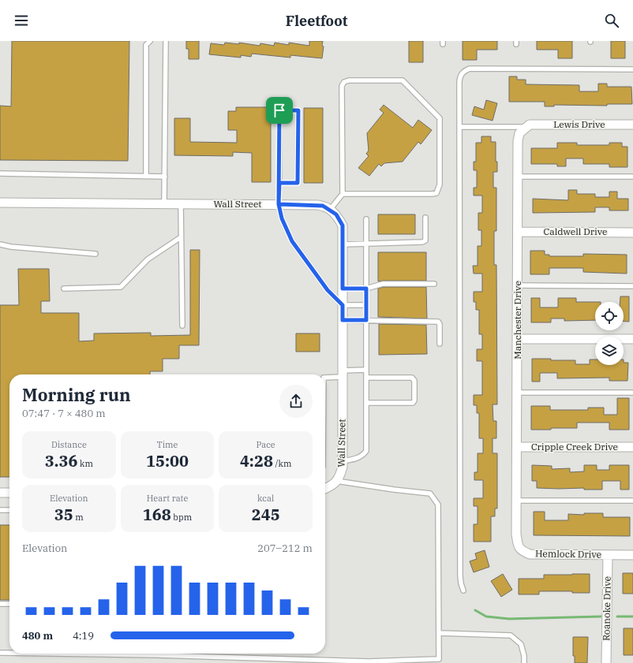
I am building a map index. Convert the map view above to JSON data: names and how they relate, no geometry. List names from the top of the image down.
{
  "streets": {
    "street": [
      "Lewis Drive",
      "Wall Street",
      "Caldwell Drive",
      "Manchester Drive",
      "Cripple Creek Drive",
      "Hemlock Drive",
      "Roanoke Drive"
    ]
  },
  "crossings": [
    ["Lewis Drive", "Manchester Drive"],
    ["Caldwell Drive", "Manchester Drive"],
    ["Manchester Drive", "Cripple Creek Drive"],
    ["Manchester Drive", "Hemlock Drive"],
    ["Hemlock Drive", "Roanoke Drive"]
  ],
  "page": {
    "header": "Fleetfoot",
    "heading": ["Morning run", "07:47 · 7 × 480 m"],
    "stats": [
      ["Distance", "3.36 km"],
      ["Time", "15:00"],
      ["Pace", "4:28 /km"],
      ["Elevation", "35 m"],
      ["Heart rate", "168 bpm"],
      ["kcal", "245"]
    ],
    "chart": ["Elevation", "207–212 m"],
    "list": [
      {
        "name": "480 m",
        "note": "4:19"
      }
    ]
  }
}
